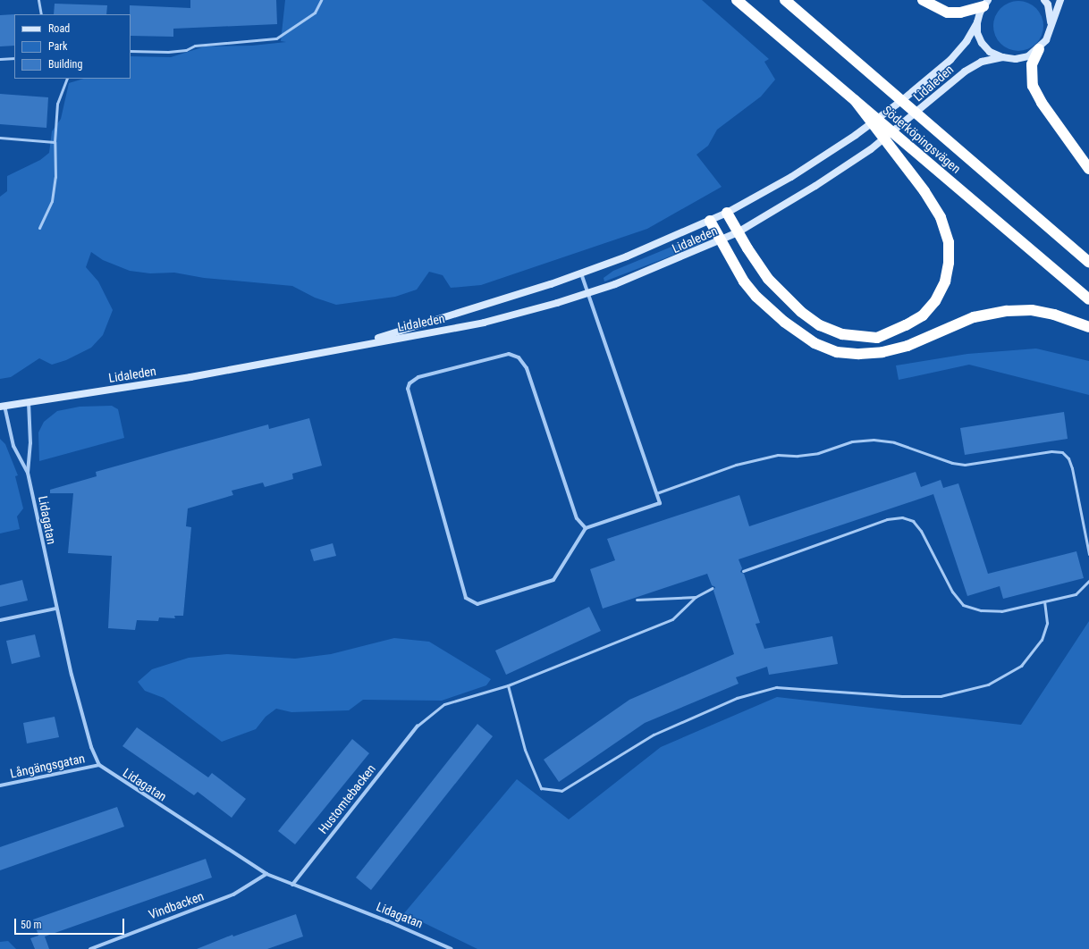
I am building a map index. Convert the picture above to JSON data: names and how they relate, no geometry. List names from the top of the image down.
{
  "streets": {
    "highway": ["Söderköpingsvägen"],
    "street": [
      "Lidaleden",
      "Lidagatan",
      "Långängsgatan",
      "Hustomtebacken",
      "Vindbacken"
    ]
  },
  "crossings": [
    ["Lidaleden", "Lidagatan"],
    ["Lidagatan", "Långängsgatan"],
    ["Lidagatan", "Hustomtebacken"],
    ["Lidagatan", "Vindbacken"]
  ],
  "legend": ["Road", "Park", "Building"],
  "scale_bar": "50 m"
}
